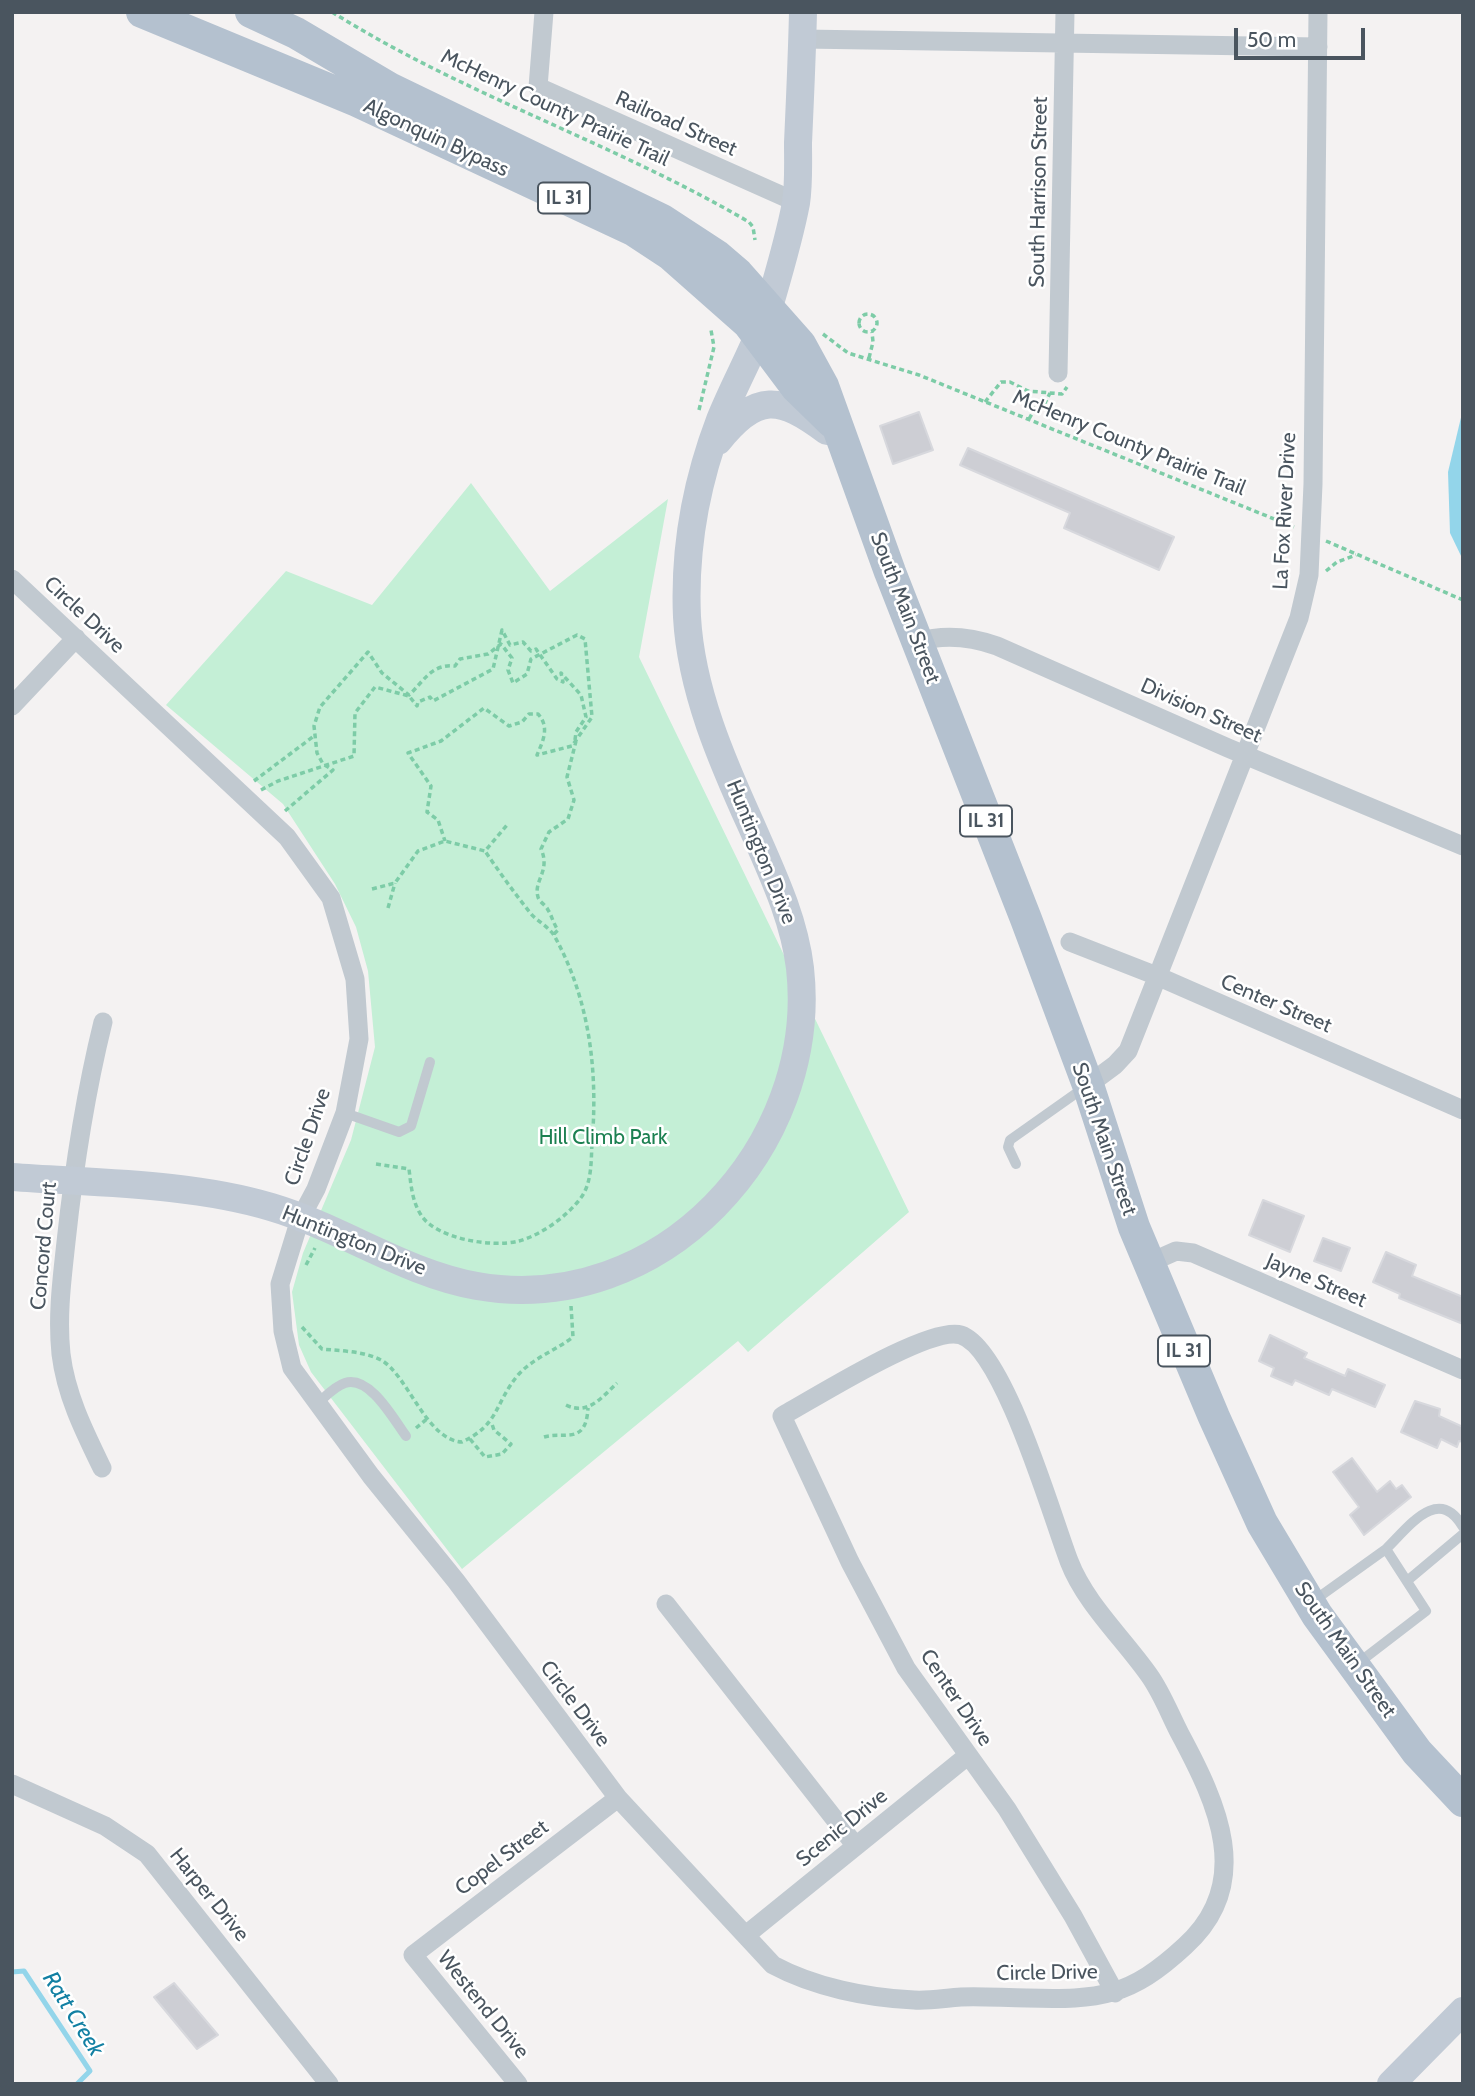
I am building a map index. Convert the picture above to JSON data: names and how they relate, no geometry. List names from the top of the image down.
{
  "streets": {
    "main road": ["Algonquin Bypass", "IL 31", "South Main Street"],
    "street": [
      "Railroad Street",
      "South Harrison Street",
      "La Fox River Drive",
      "Circle Drive",
      "Division Street",
      "Huntington Drive",
      "Center Street",
      "Concord Court",
      "Jayne Street",
      "Center Drive",
      "Scenic Drive",
      "Copel Street",
      "Harper Drive",
      "Westend Drive"
    ],
    "path": ["McHenry County Prairie Trail"]
  },
  "crossings": [
    ["Algonquin Bypass", "South Main Street"],
    ["Algonquin Bypass", "Huntington Drive"],
    ["La Fox River Drive", "South Main Street"],
    ["La Fox River Drive", "Division Street"],
    ["La Fox River Drive", "Center Street"],
    ["South Main Street", "Division Street"],
    ["South Main Street", "Jayne Street"],
    ["Circle Drive", "Huntington Drive"],
    ["Circle Drive", "Center Drive"],
    ["Circle Drive", "Scenic Drive"],
    ["Circle Drive", "Copel Street"],
    ["Huntington Drive", "Concord Court"],
    ["Center Drive", "Scenic Drive"],
    ["Copel Street", "Westend Drive"]
  ],
  "water": ["Ratt Creek"],
  "parks": ["Hill Climb Park"],
  "scale_bar": "50 m"
}
